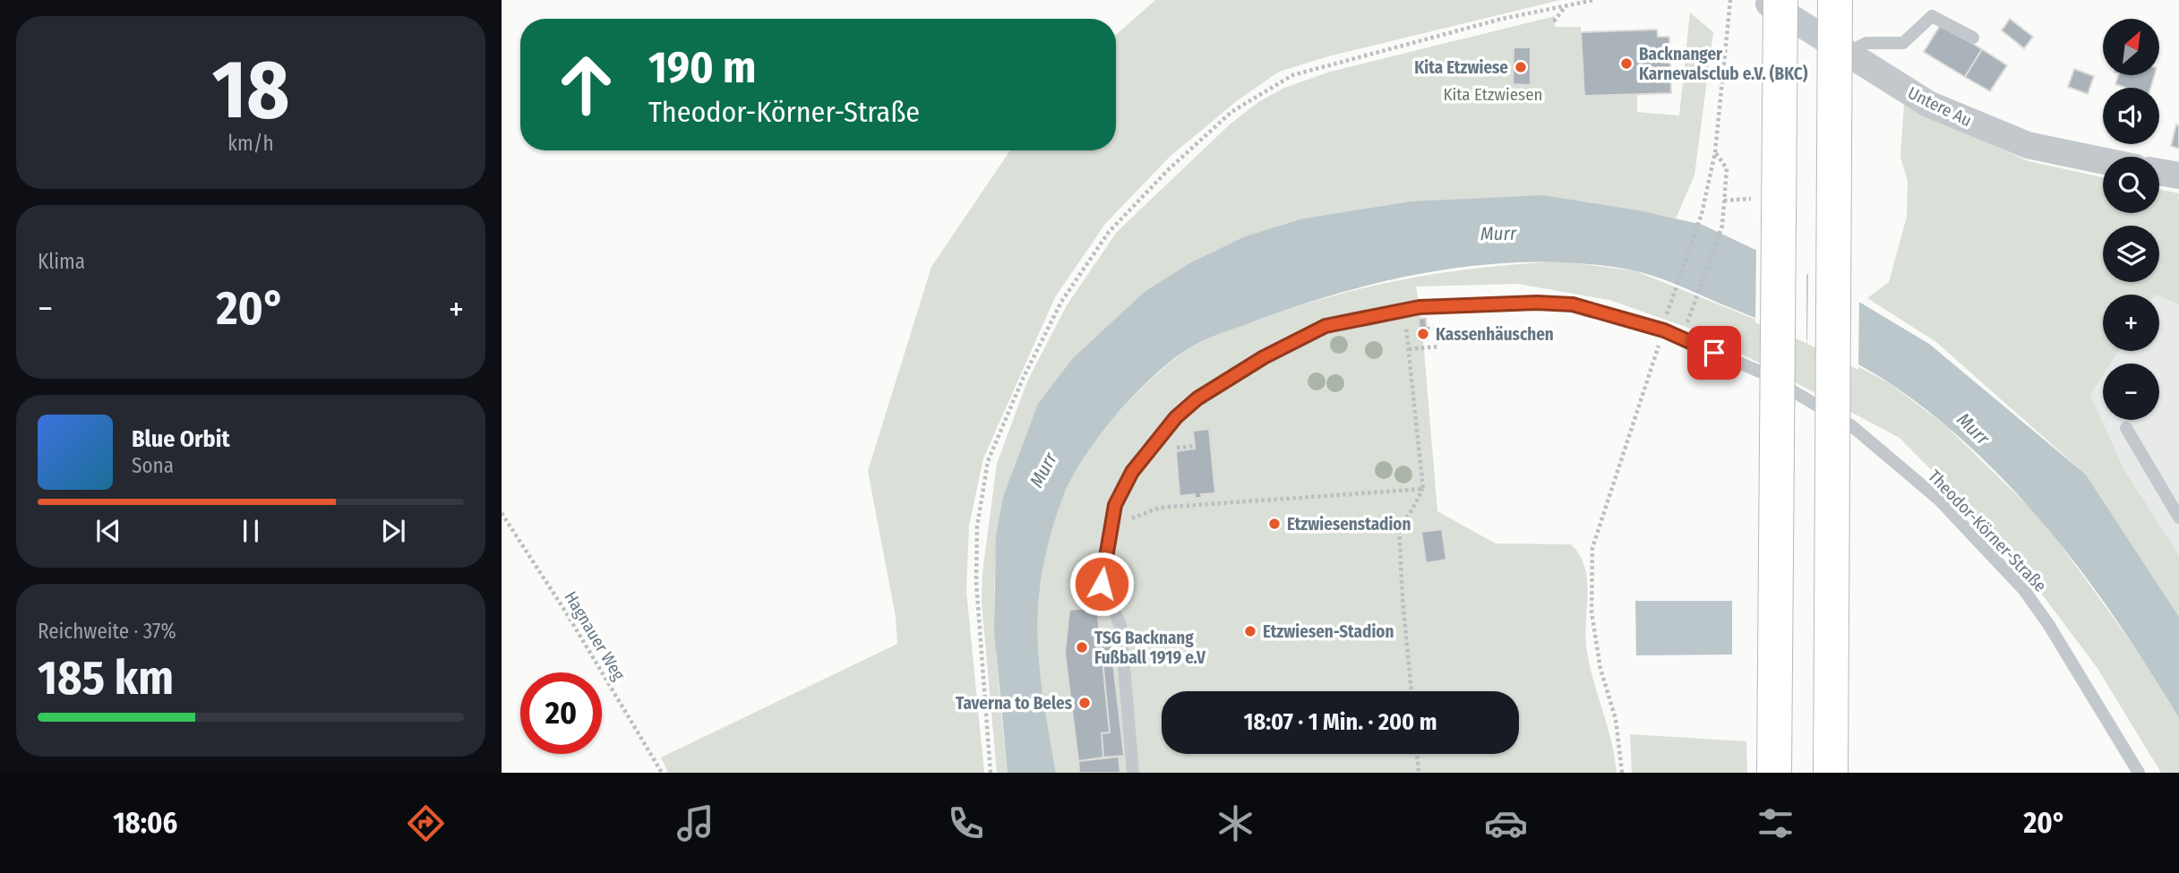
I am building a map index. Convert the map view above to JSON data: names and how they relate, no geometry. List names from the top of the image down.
{
  "streets": {
    "street": ["Untere Au"],
    "lane": ["Theodor-Körner-Straße"],
    "path": ["Hagnauer Weg"]
  },
  "water": ["Murr"],
  "parks": ["Kita Etzwiesen"],
  "places": [
    "Backnanger Karnevalsclub e.V. (BKC)",
    "Kita Etzwiese",
    "Kassenhäuschen",
    "Etzwiesenstadion",
    "Etzwiesen-Stadion",
    "TSG Backnang Fußball 1919 e.V",
    "Taverna to Beles"
  ],
  "north": "top right",
  "page": {
    "tile": [
      ["18", "km/h"],
      "Klima",
      ["Reichweite · 37%", "185 km"]
    ],
    "map_buttons": ["+", "−"],
    "turn": ["190 m", "Theodor-Körner-Straße"],
    "heat": ["−", "20°", "+"],
    "song": ["Blue Orbit", "Sona"],
    "limit": "20",
    "trip": "18:07 · 1 Min. · 200 m",
    "tabs": ["18:06", "20°"]
  }
}
